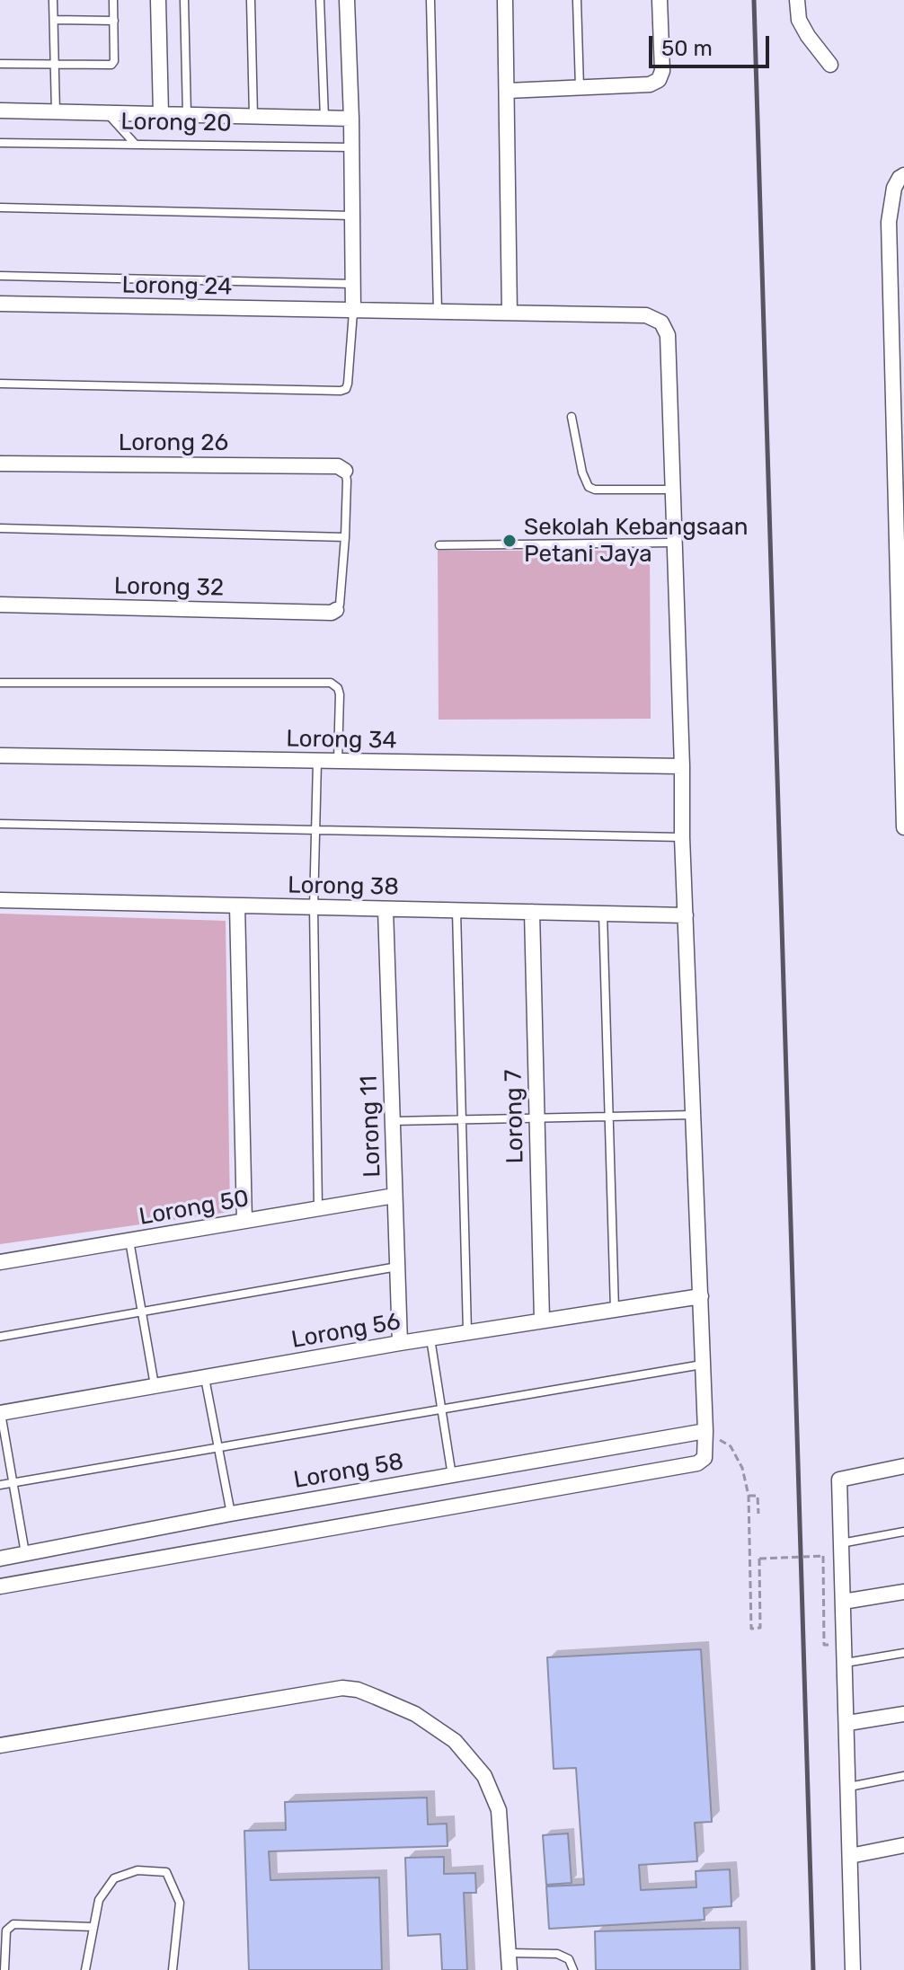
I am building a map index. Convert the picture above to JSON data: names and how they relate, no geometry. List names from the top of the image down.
{
  "streets": {
    "street": [
      "Lorong 20",
      "Lorong 24",
      "Lorong 26",
      "Lorong 32",
      "Lorong 34",
      "Lorong 38",
      "Lorong 7",
      "Lorong 11",
      "Lorong 50",
      "Lorong 56",
      "Lorong 58"
    ]
  },
  "crossings": [
    ["Lorong 24", "Lorong 34"],
    ["Lorong 24", "Lorong 38"],
    ["Lorong 24", "Lorong 56"],
    ["Lorong 24", "Lorong 58"],
    ["Lorong 38", "Lorong 7"],
    ["Lorong 38", "Lorong 11"],
    ["Lorong 7", "Lorong 56"],
    ["Lorong 11", "Lorong 50"],
    ["Lorong 11", "Lorong 56"]
  ],
  "places": ["Sekolah Kebangsaan Petani Jaya"],
  "scale_bar": "50 m"
}
